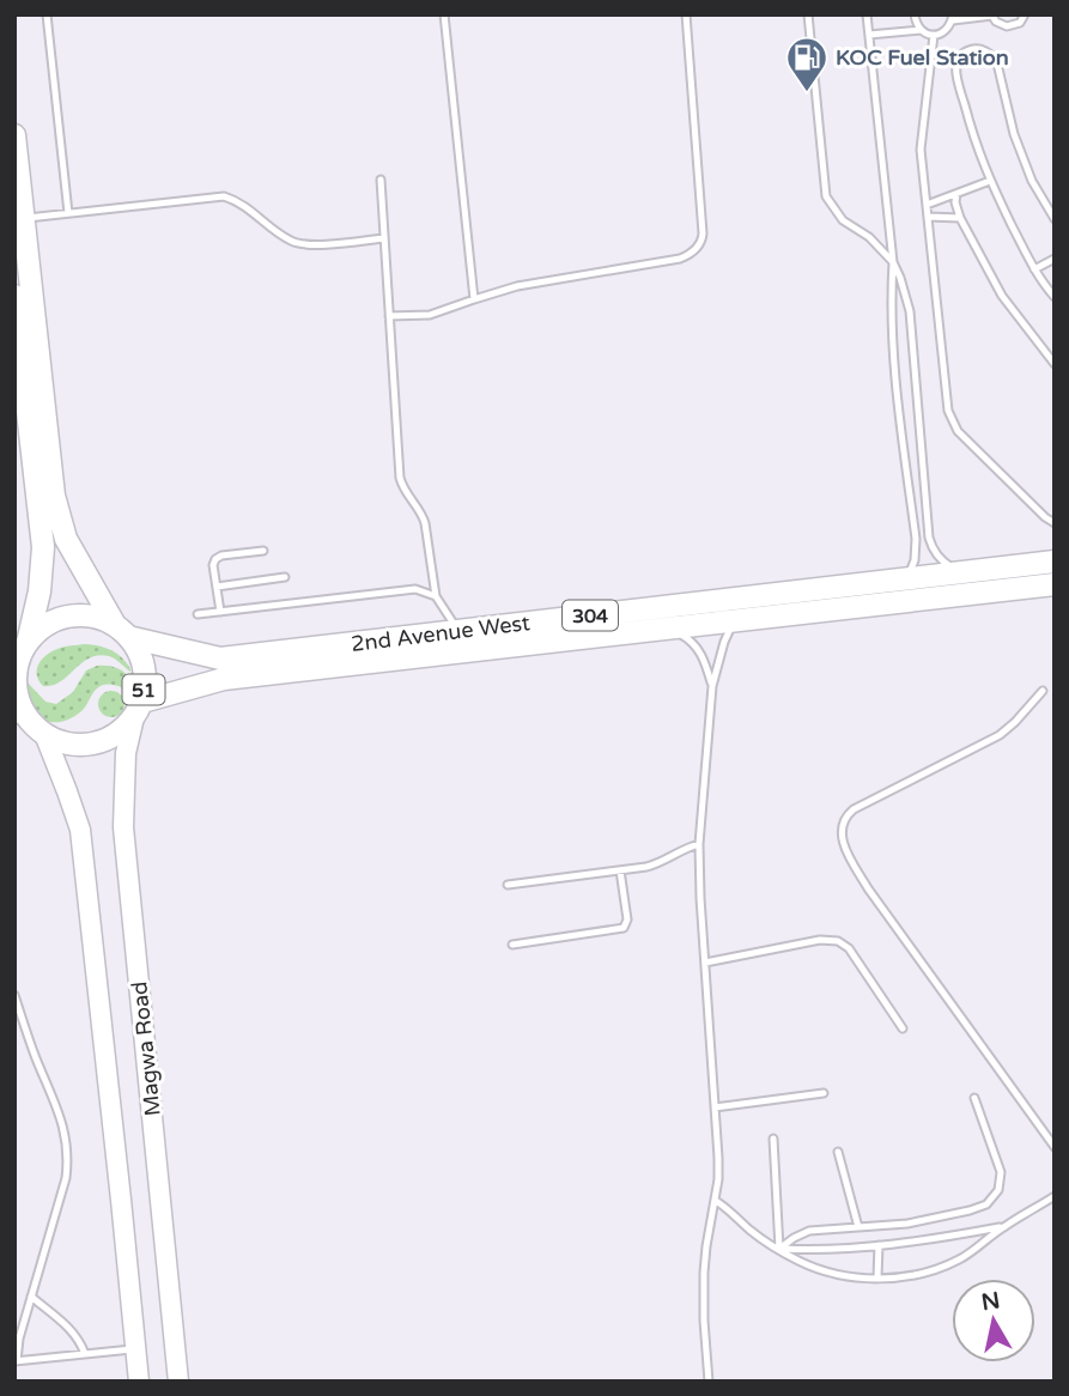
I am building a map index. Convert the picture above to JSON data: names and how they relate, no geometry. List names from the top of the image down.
{
  "streets": {
    "main road": ["304", "2nd Avenue West", "51"],
    "street": ["Magwa Road"]
  },
  "crossings": [
    ["2nd Avenue West", "51"],
    ["2nd Avenue West", "Magwa Road"],
    ["51", "Magwa Road"]
  ],
  "places": {
    "fuel station": ["KOC Fuel Station"]
  },
  "north": "top"
}
